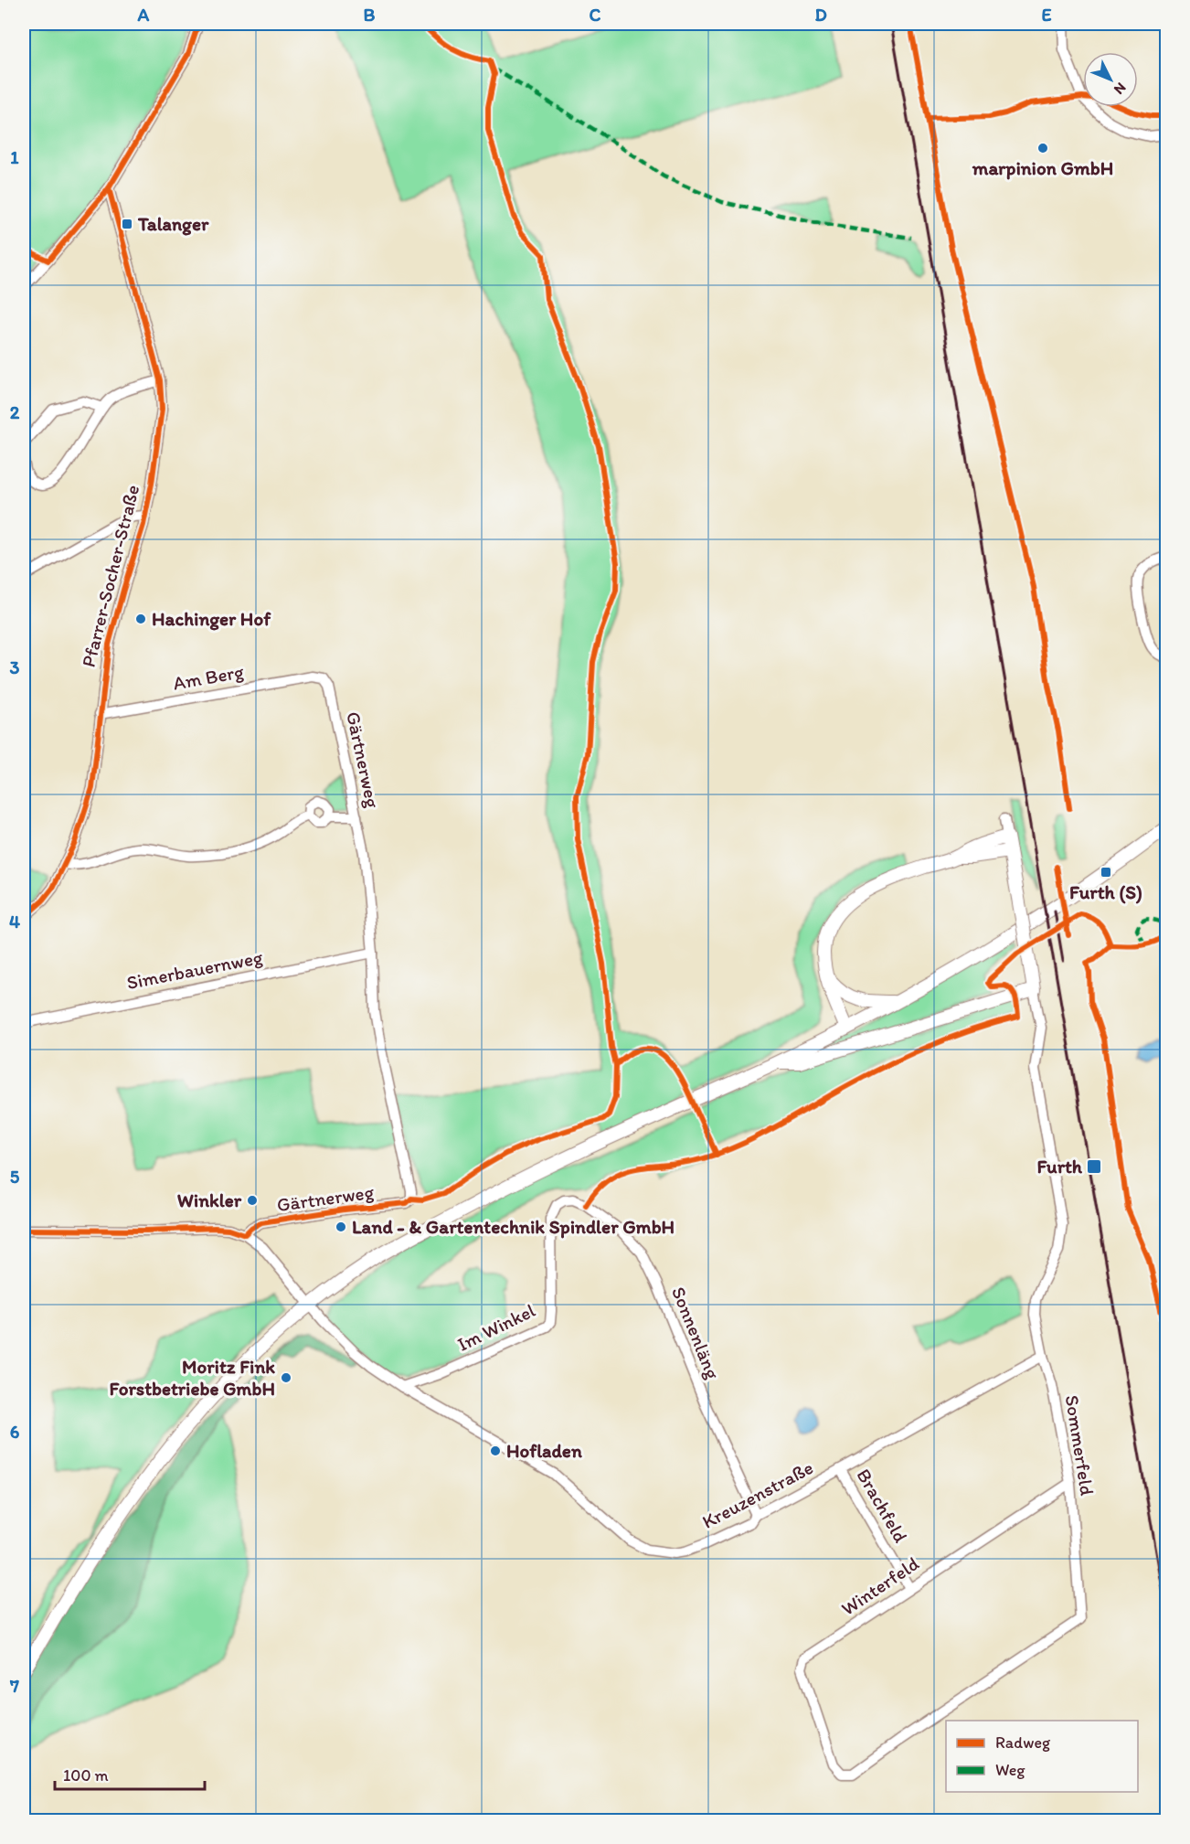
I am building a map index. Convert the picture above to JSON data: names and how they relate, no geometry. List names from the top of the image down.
{
  "streets": {
    "street": [
      "Pfarrer-Socher-Straße",
      "Am Berg",
      "Gärtnerweg",
      "Simerbauernweg",
      "Im Winkel",
      "Sonnenläng",
      "Sommerfeld",
      "Kreuzenstraße",
      "Brachfeld",
      "Winterfeld"
    ]
  },
  "crossings": [
    ["Pfarrer-Socher-Straße", "Am Berg"],
    ["Am Berg", "Gärtnerweg"],
    ["Gärtnerweg", "Simerbauernweg"],
    ["Gärtnerweg", "Kreuzenstraße"],
    ["Im Winkel", "Sonnenläng"],
    ["Im Winkel", "Kreuzenstraße"],
    ["Sonnenläng", "Kreuzenstraße"],
    ["Sommerfeld", "Kreuzenstraße"],
    ["Sommerfeld", "Winterfeld"],
    ["Kreuzenstraße", "Brachfeld"],
    ["Brachfeld", "Winterfeld"]
  ],
  "places": {
    "other": [
      "marpinion GmbH",
      "Hachinger Hof",
      "Winkler",
      "Land - & Gartentechnik Spindler GmbH",
      "Moritz Fink Forstbetriebe GmbH",
      "Hofladen"
    ],
    "transit": ["Talanger", "Furth (S)", "Furth"]
  },
  "legend": ["Radweg", "Weg"],
  "scale_bar": "100 m",
  "north": "bottom right",
  "grid": {
    "columns": [
      "A",
      "B",
      "C",
      "D",
      "E"
    ],
    "rows": [
      "1",
      "2",
      "3",
      "4",
      "5",
      "6",
      "7"
    ]
  }
}
